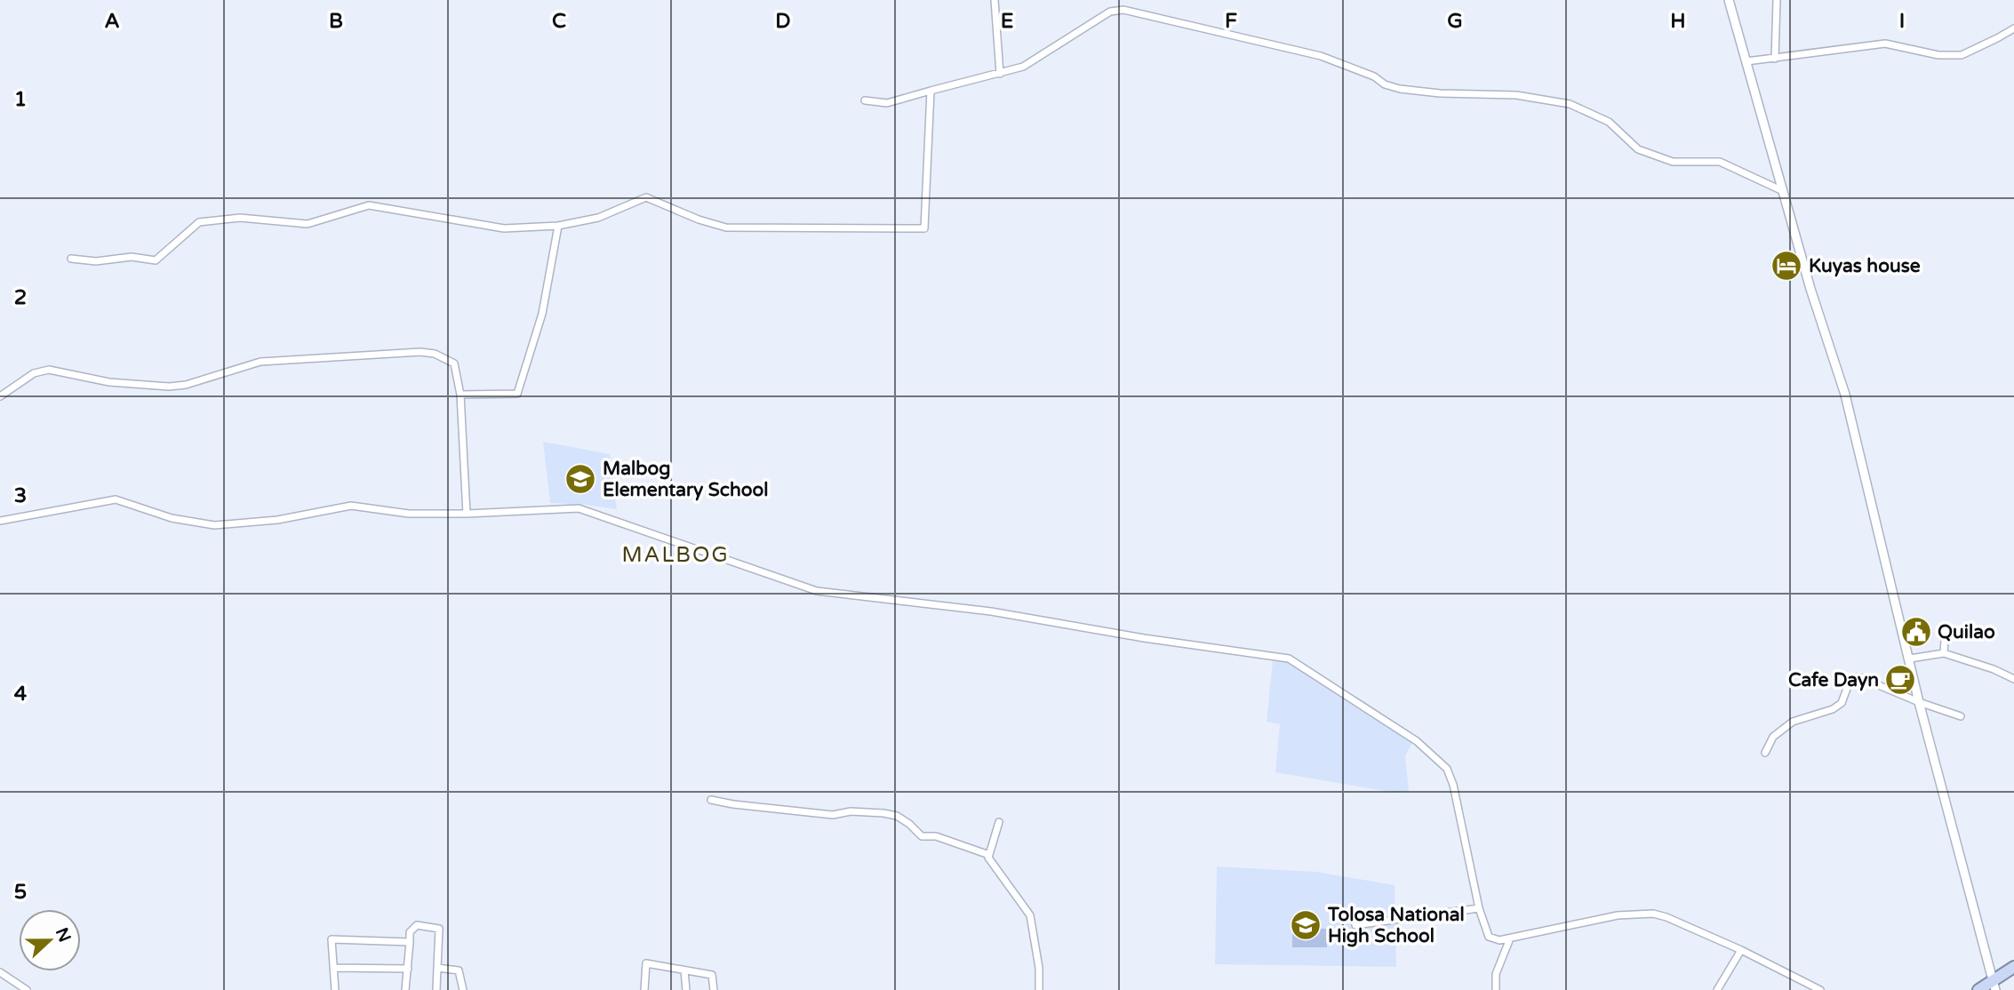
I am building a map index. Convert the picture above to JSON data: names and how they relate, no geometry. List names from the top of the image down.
{
  "districts": ["MALBOG"],
  "places": {
    "hotel": ["Kuyas house"],
    "school or university": ["Malbog Elementary School", "Tolosa National High School"],
    "public building": ["Quilao"],
    "cafe": ["Cafe Dayn"]
  },
  "north": "right",
  "grid": {
    "columns": [
      "A",
      "B",
      "C",
      "D",
      "E",
      "F",
      "G",
      "H",
      "I"
    ],
    "rows": [
      "1",
      "2",
      "3",
      "4",
      "5"
    ]
  }
}
